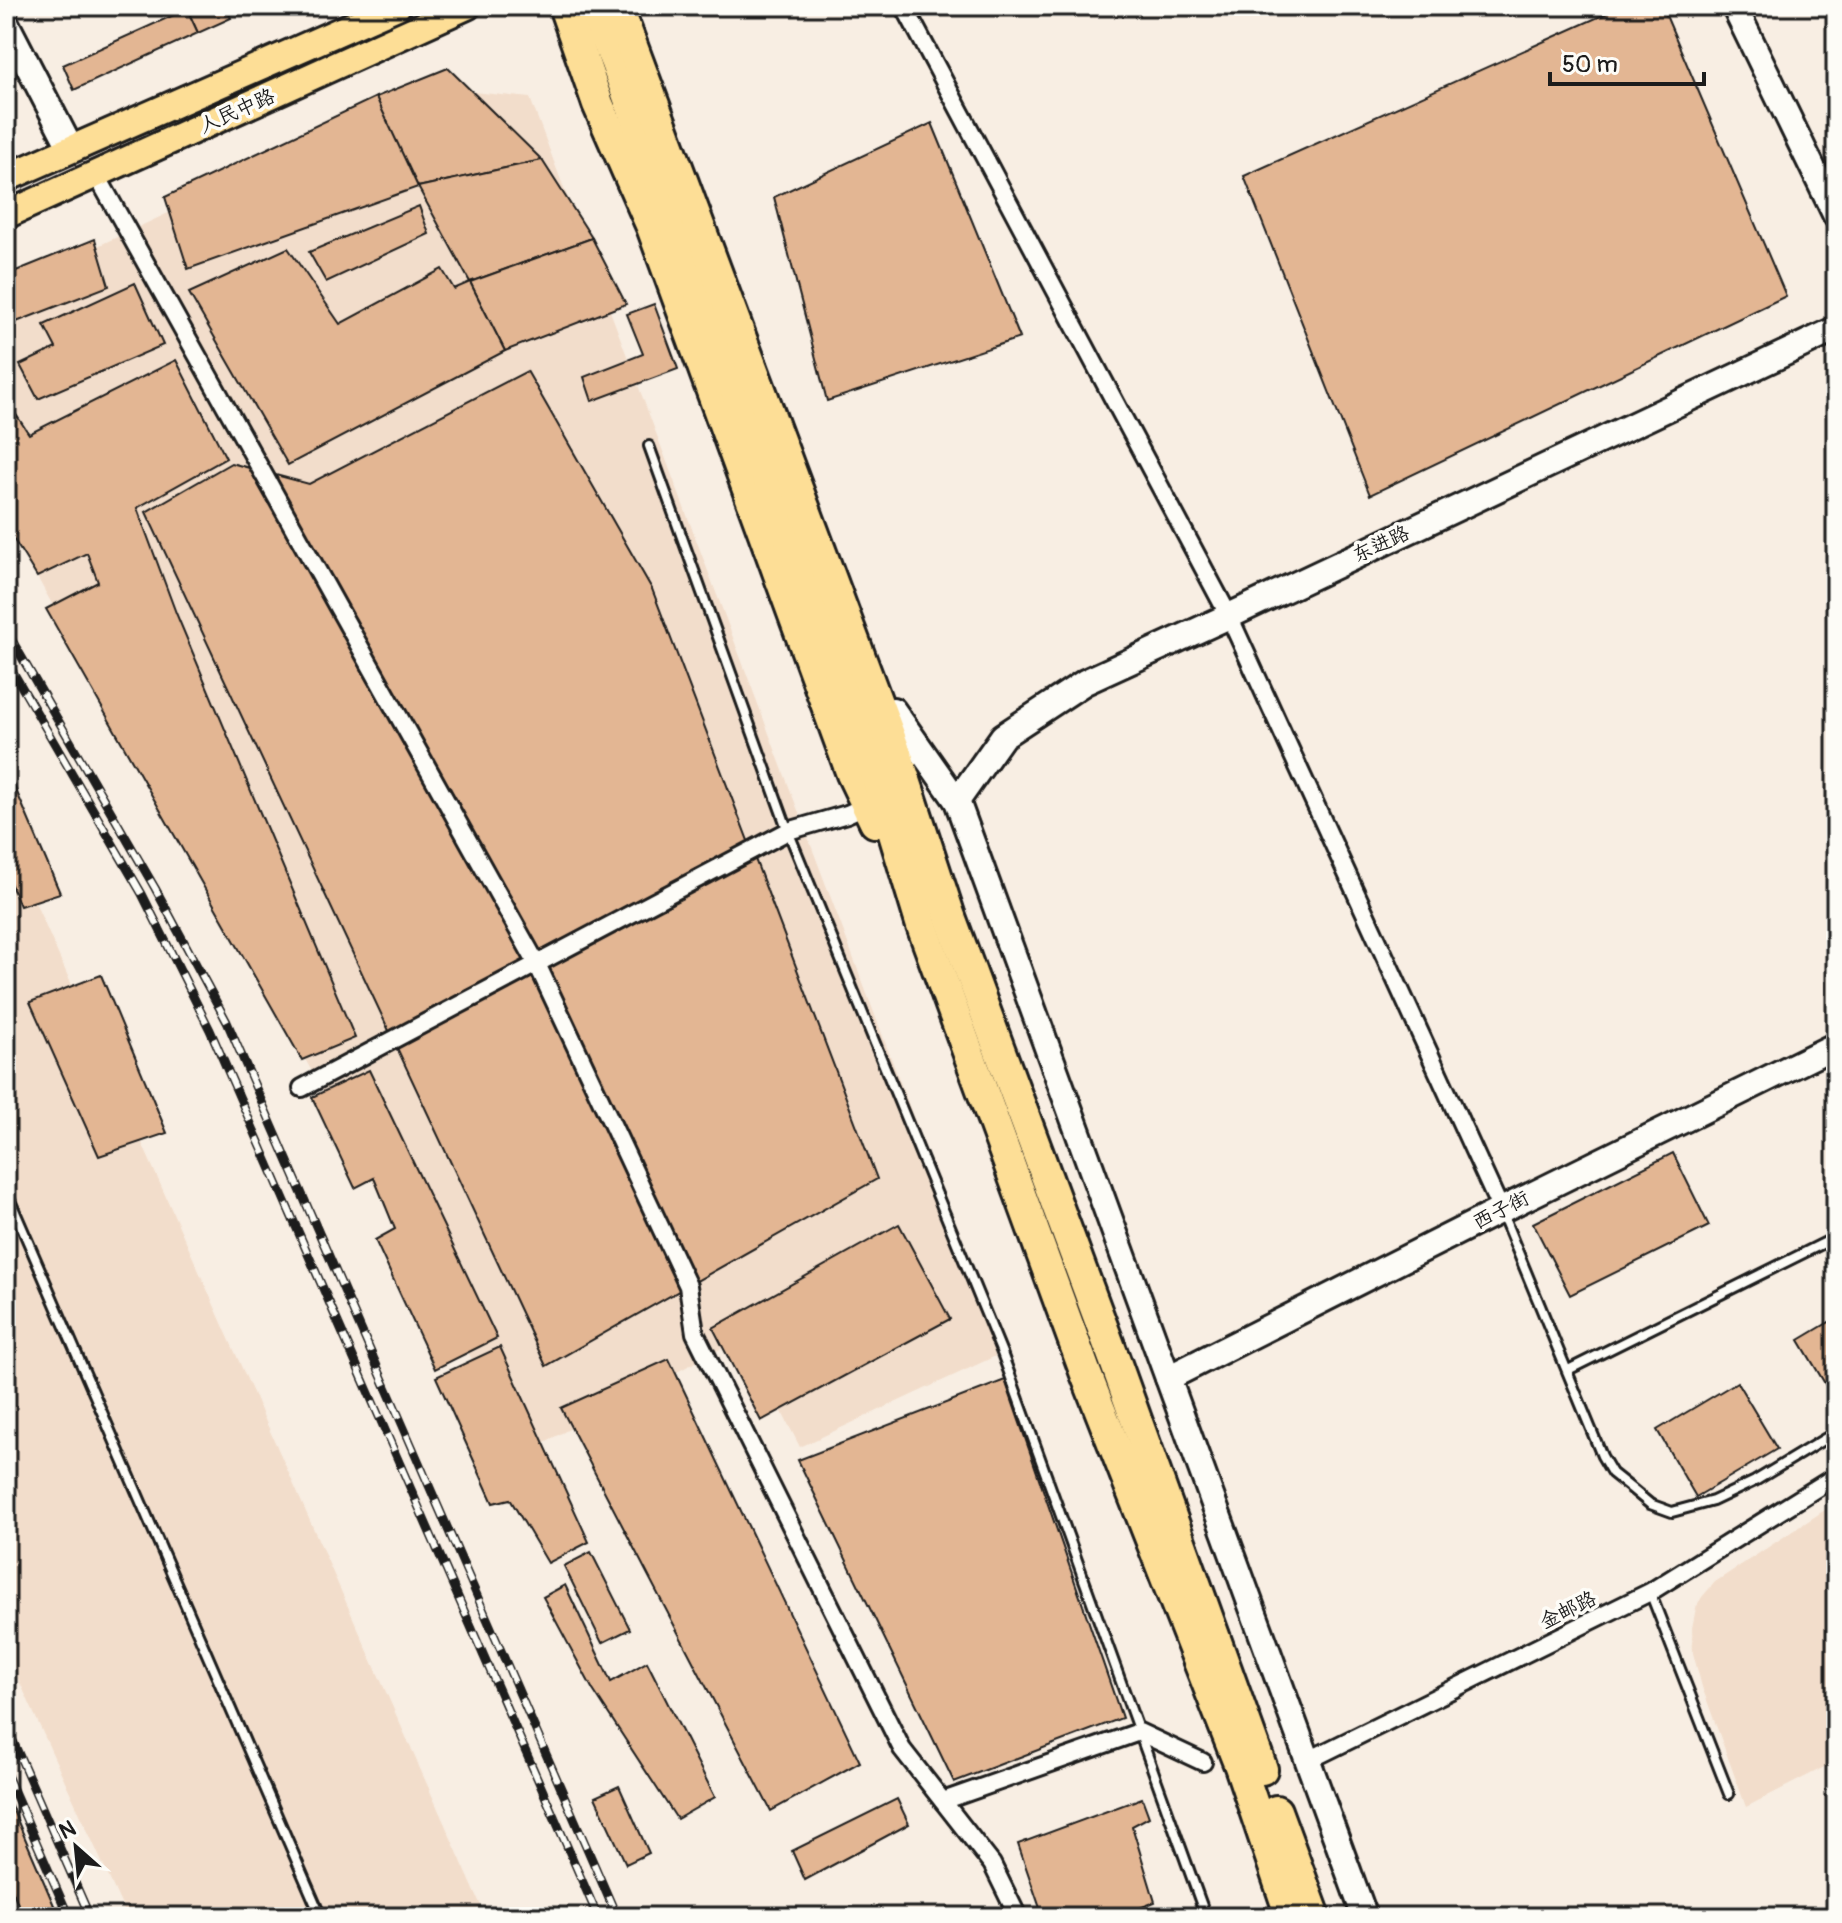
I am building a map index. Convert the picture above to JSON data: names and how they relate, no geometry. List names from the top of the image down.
{
  "streets": {
    "main road": ["人民中路"],
    "street": ["东进路", "西子街", "金邮路"]
  },
  "scale_bar": "50 m",
  "north": "top left"
}
